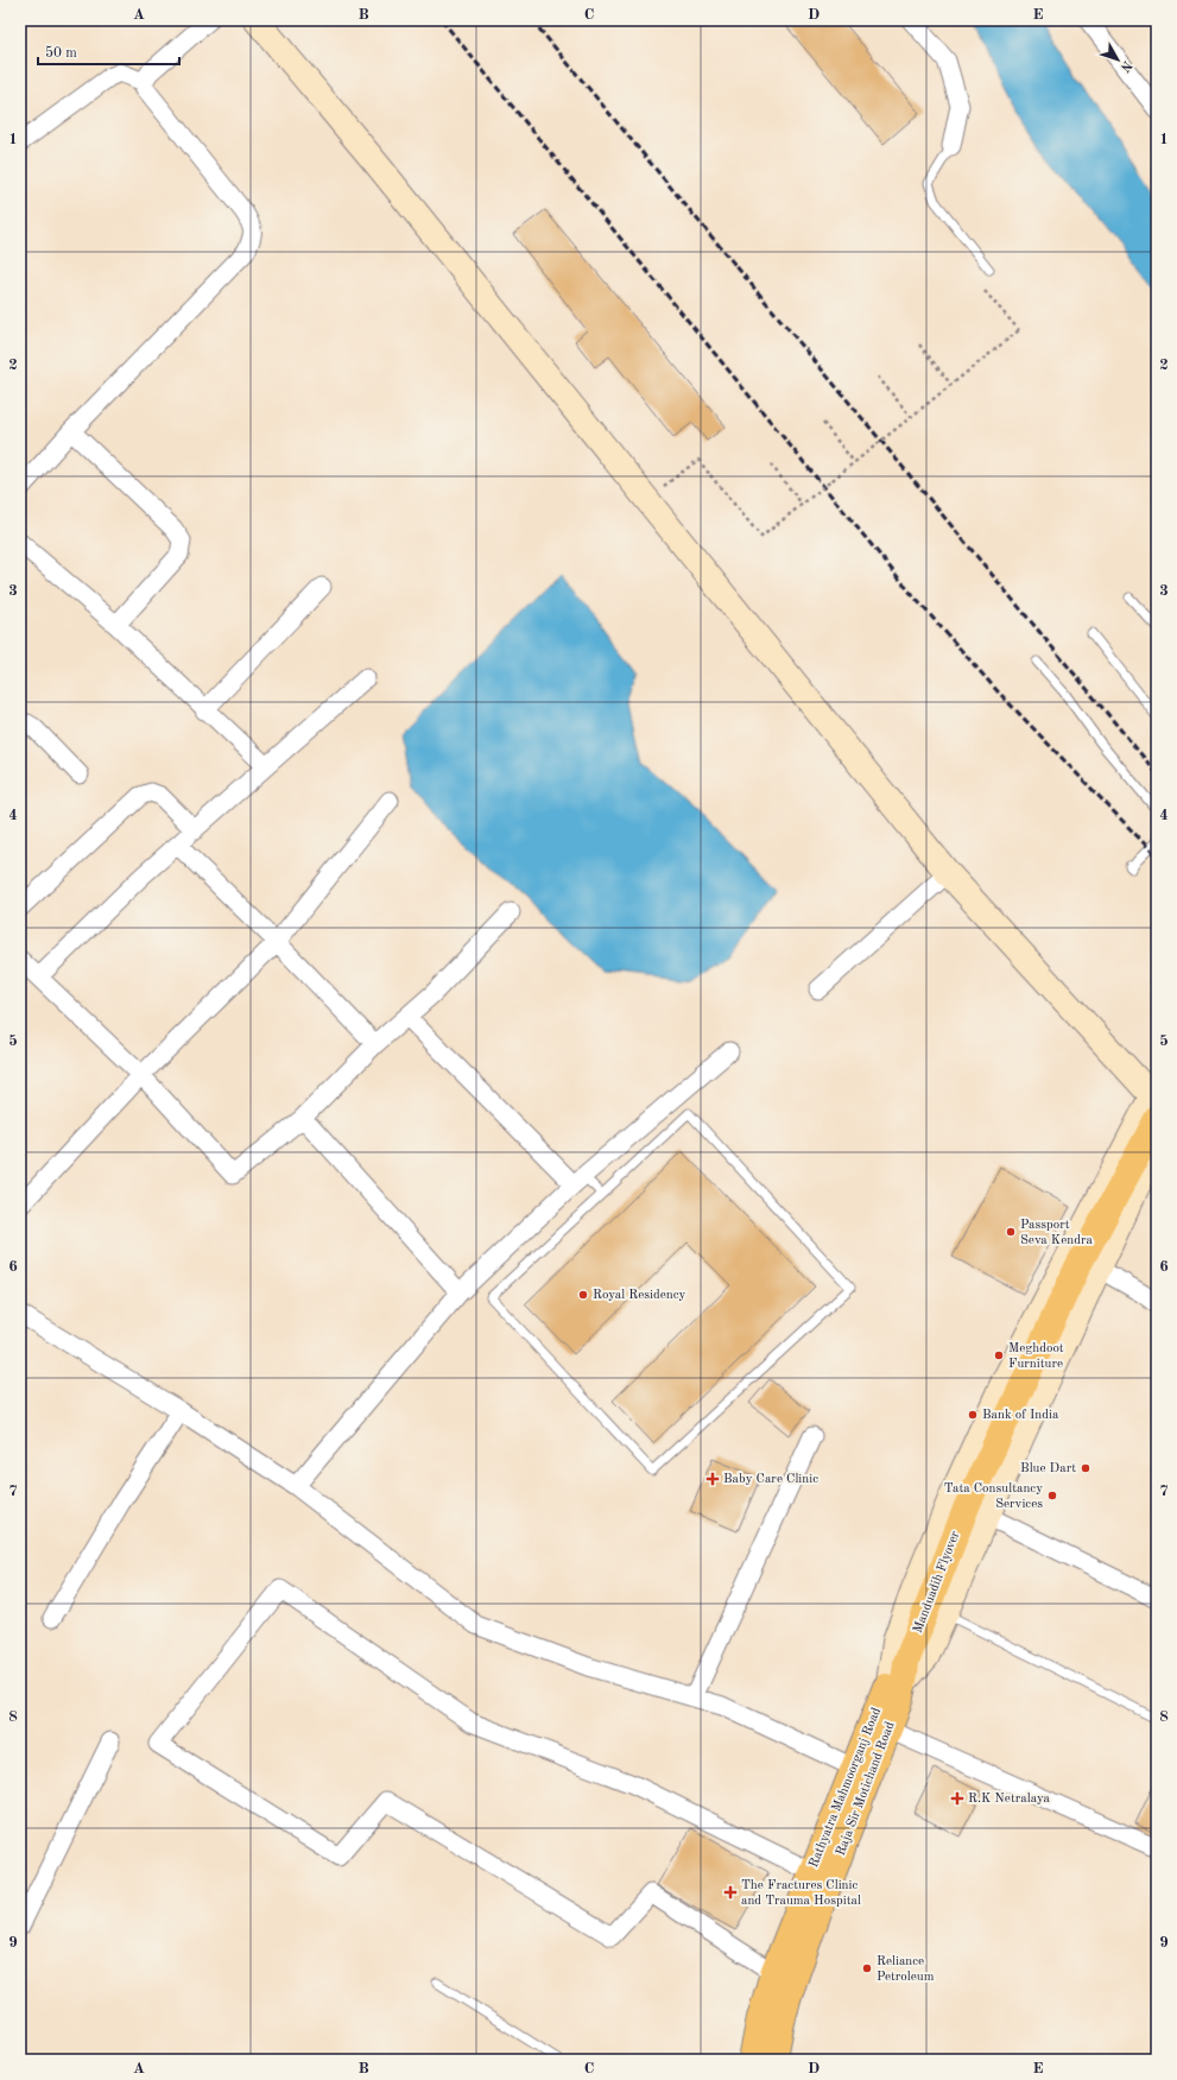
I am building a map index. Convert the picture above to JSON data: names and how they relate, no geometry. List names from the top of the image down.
{
  "streets": {
    "main road": ["Manduadih Flyover", "Rathyatra Mahmoorganj Road", "Raja Sir Motichand Road"]
  },
  "crossings": [
    ["Manduadih Flyover", "Rathyatra Mahmoorganj Road"],
    ["Manduadih Flyover", "Raja Sir Motichand Road"],
    ["Rathyatra Mahmoorganj Road", "Raja Sir Motichand Road"]
  ],
  "places": {
    "other": [
      "Passport Seva Kendra",
      "Royal Residency",
      "Meghdoot Furniture",
      "Bank of India",
      "Blue Dart",
      "Tata Consultancy Services",
      "Reliance Petroleum"
    ],
    "health": ["Baby Care Clinic", "R.K Netralaya", "The Fractures Clinic and Trauma Hospital"]
  },
  "scale_bar": "50 m",
  "north": "bottom right",
  "grid": {
    "columns": [
      "A",
      "B",
      "C",
      "D",
      "E"
    ],
    "rows": [
      "1",
      "2",
      "3",
      "4",
      "5",
      "6",
      "7",
      "8",
      "9"
    ]
  }
}
